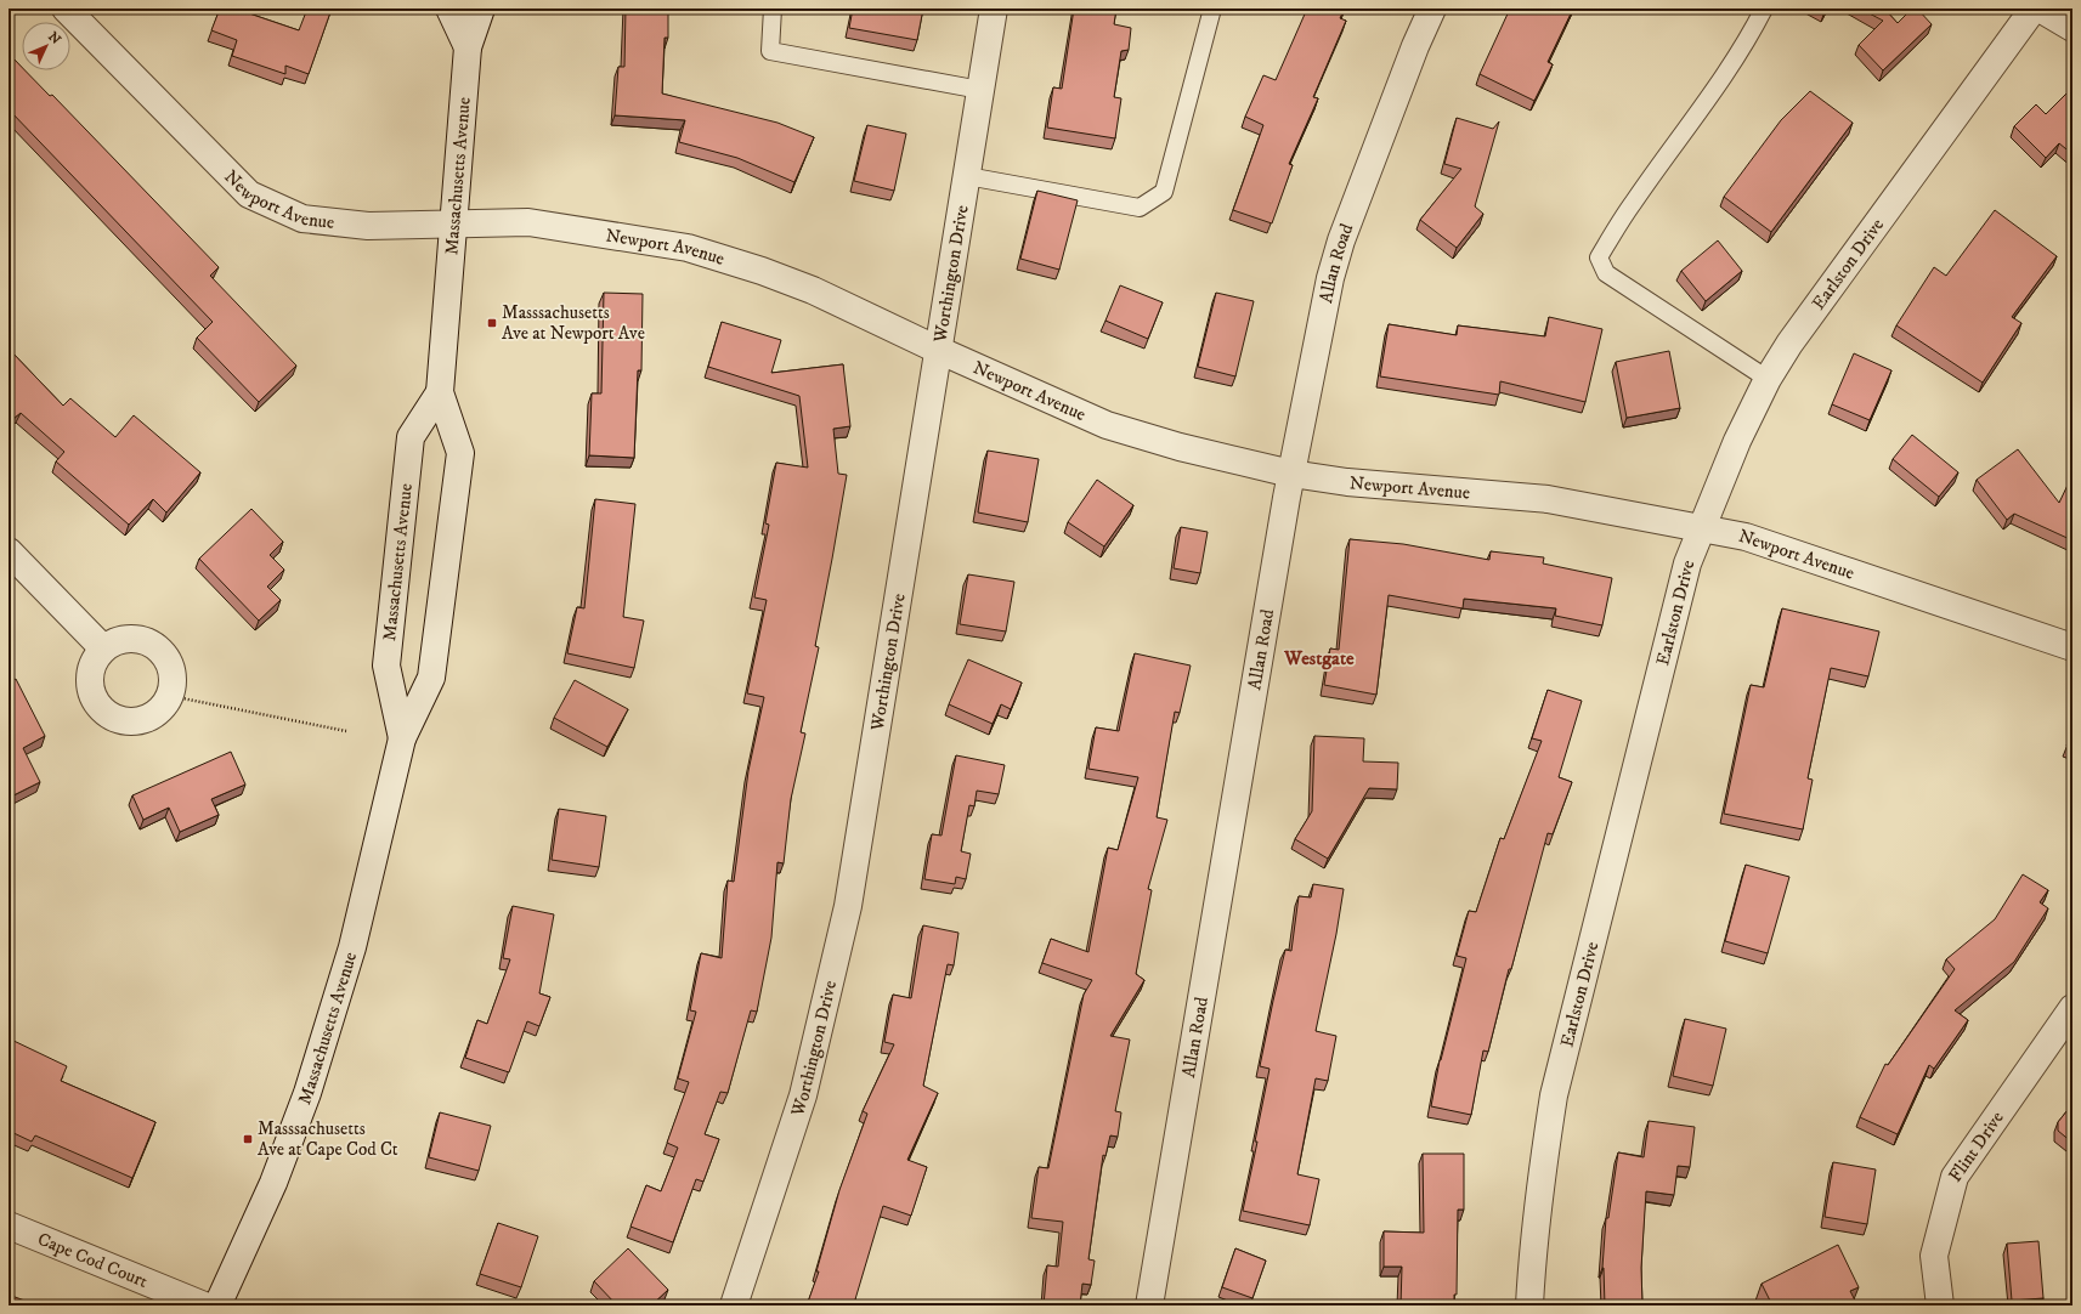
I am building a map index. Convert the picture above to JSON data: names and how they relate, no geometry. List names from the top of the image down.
{
  "streets": {
    "street": [
      "Massachusetts Avenue",
      "Newport Avenue",
      "Allan Road",
      "Earlston Drive",
      "Worthington Drive",
      "Flint Drive",
      "Cape Cod Court"
    ]
  },
  "crossings": [
    ["Massachusetts Avenue", "Newport Avenue"],
    ["Newport Avenue", "Allan Road"],
    ["Newport Avenue", "Earlston Drive"],
    ["Newport Avenue", "Worthington Drive"]
  ],
  "districts": ["Westgate"],
  "places": {
    "transit": ["Masssachusetts Ave at Newport Ave", "Masssachusetts Ave at Cape Cod Ct"]
  },
  "north": "top right"
}
